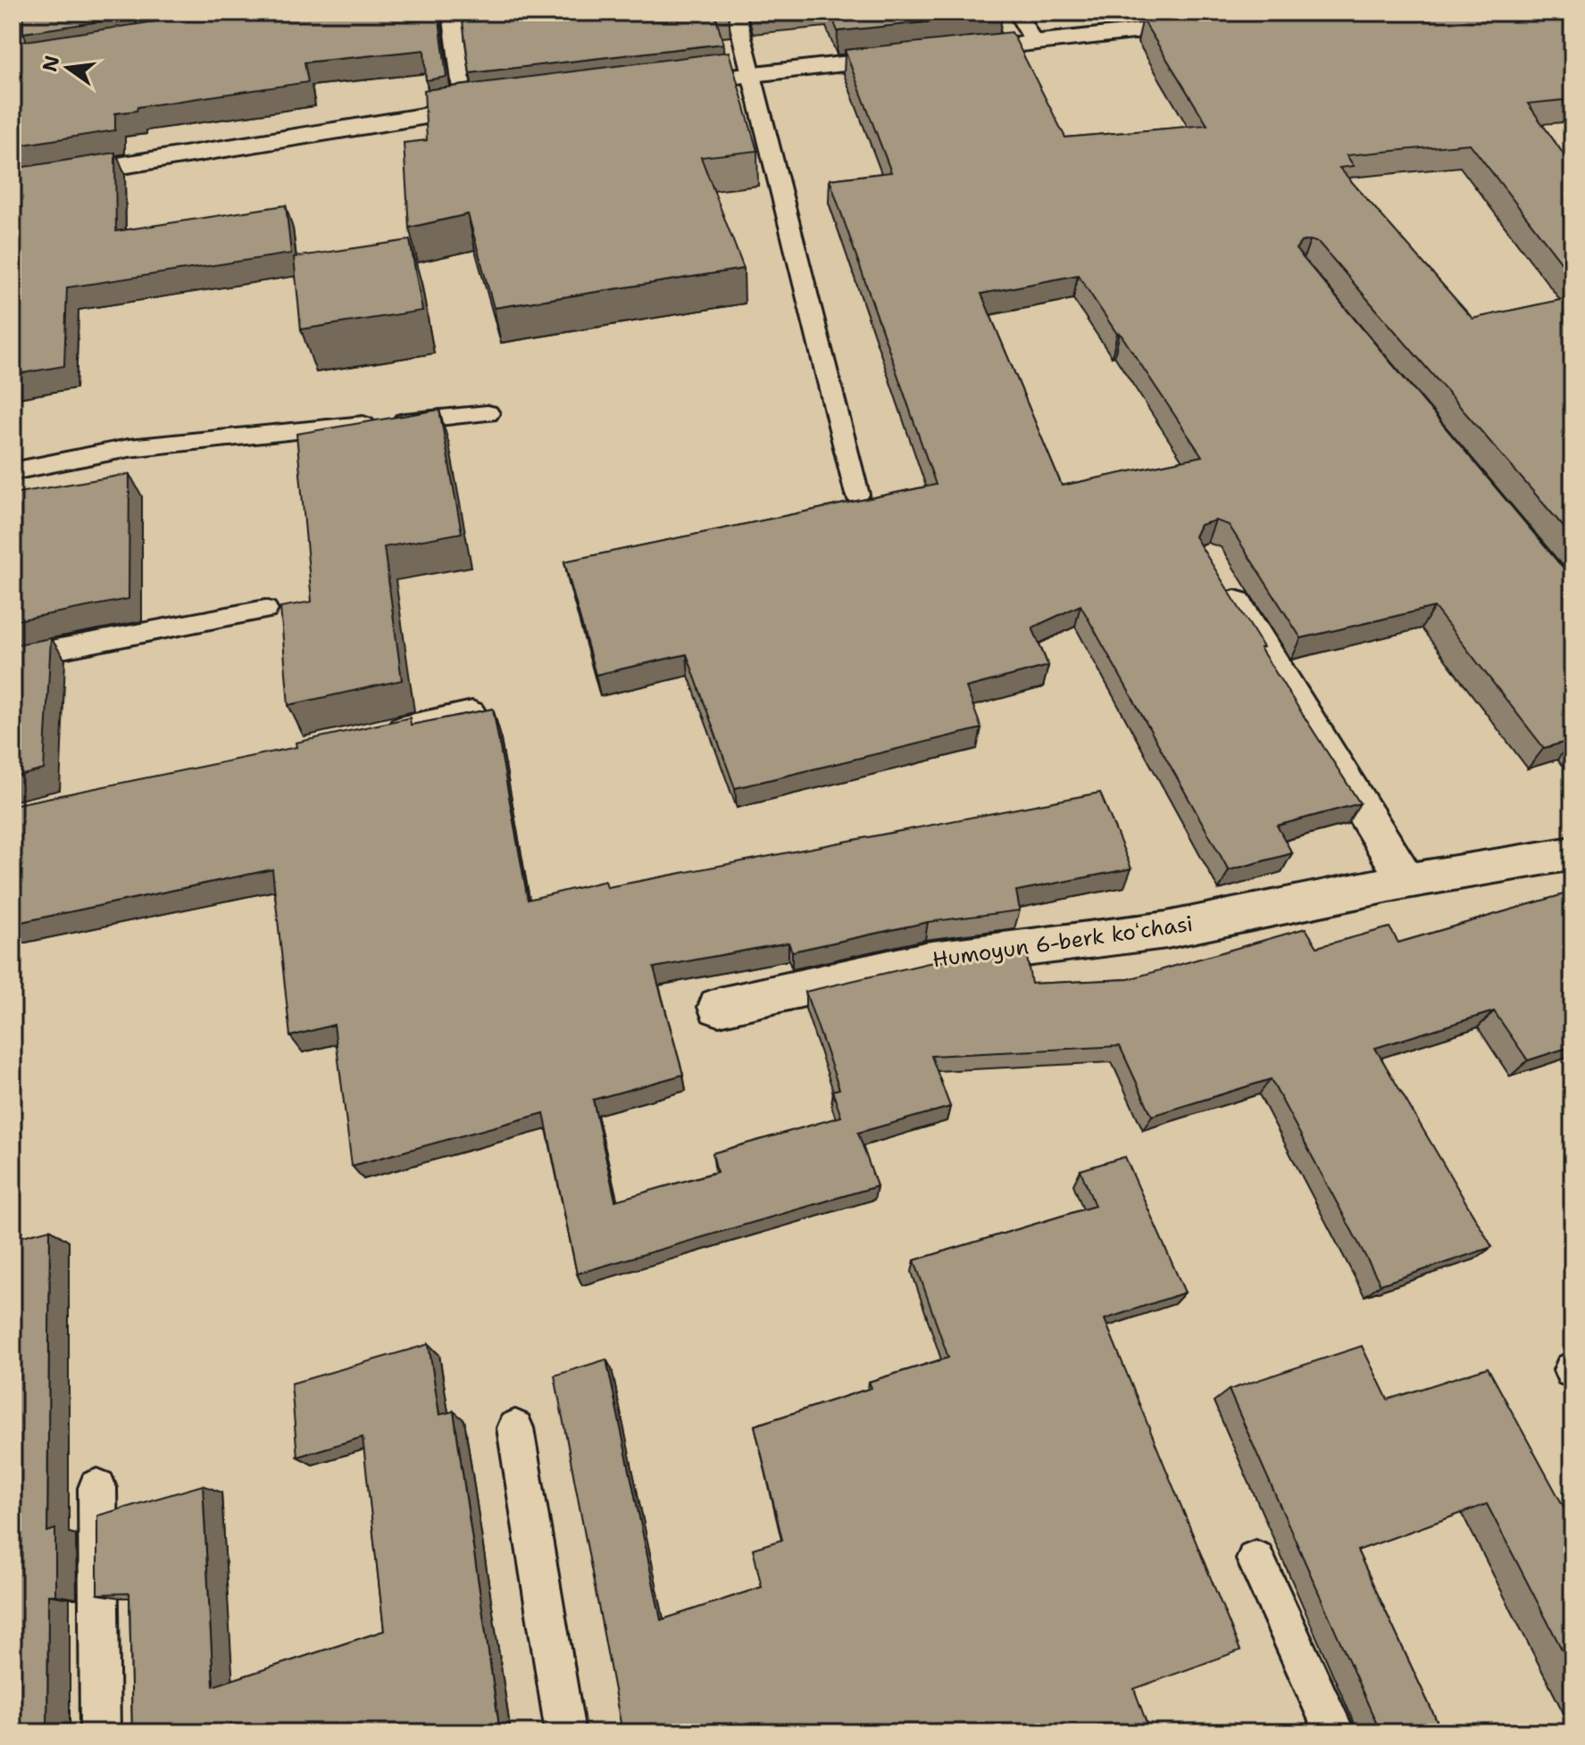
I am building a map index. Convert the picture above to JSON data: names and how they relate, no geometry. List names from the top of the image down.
{
  "streets": {
    "street": ["Humoyun 6-berk koʻchasi"]
  },
  "north": "left"
}
